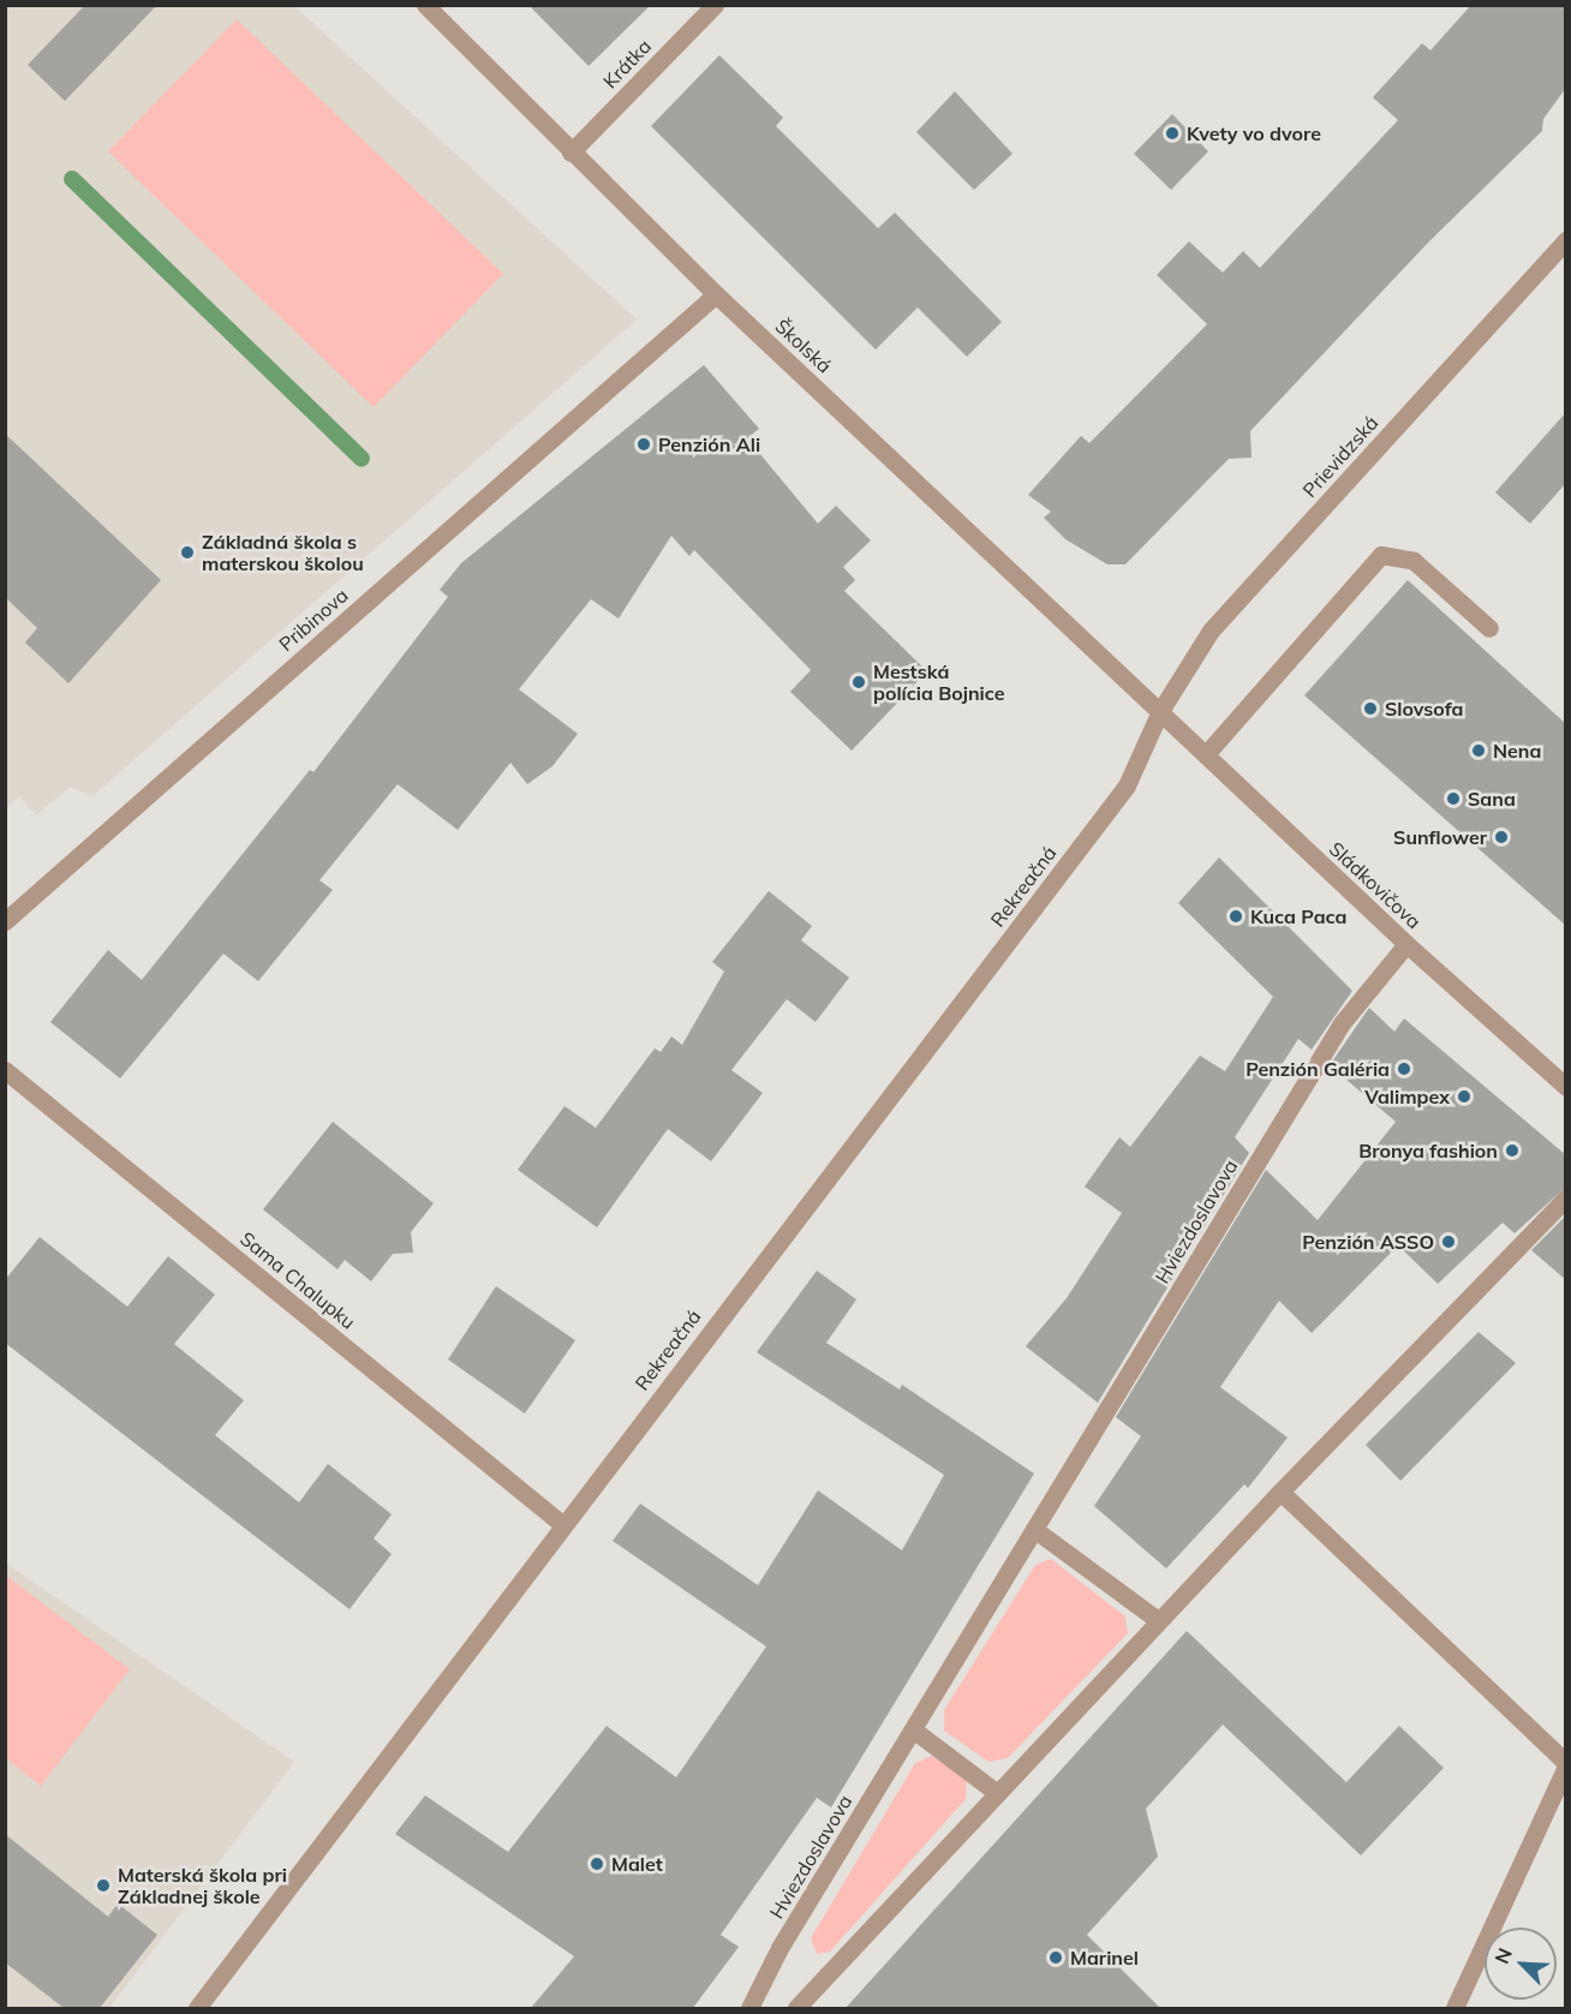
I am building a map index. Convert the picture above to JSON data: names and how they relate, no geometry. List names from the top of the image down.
{
  "streets": {
    "street": [
      "Krátka",
      "Školská",
      "Prievidzská",
      "Pribinova",
      "Sládkovičova",
      "Rekreačná",
      "Hviezdoslavova",
      "Sama Chalupku"
    ]
  },
  "crossings": [
    ["Krátka", "Školská"],
    ["Školská", "Prievidzská"],
    ["Školská", "Pribinova"],
    ["Školská", "Sládkovičova"],
    ["Školská", "Rekreačná"],
    ["Prievidzská", "Sládkovičova"],
    ["Prievidzská", "Rekreačná"],
    ["Sládkovičova", "Rekreačná"],
    ["Sládkovičova", "Hviezdoslavova"],
    ["Rekreačná", "Sama Chalupku"]
  ],
  "places": [
    "Kvety vo dvore",
    "Penzión Ali",
    "Základná škola s materskou školou",
    "Mestská polícia Bojnice",
    "Slovsofa",
    "Nena",
    "Sana",
    "Sunflower",
    "Kuca Paca",
    "Penzión Galéria",
    "Valimpex",
    "Bronya fashion",
    "Penzión ASSO",
    "Malet",
    "Materská škola pri Základnej škole",
    "Marinel"
  ],
  "north": "top left"
}
